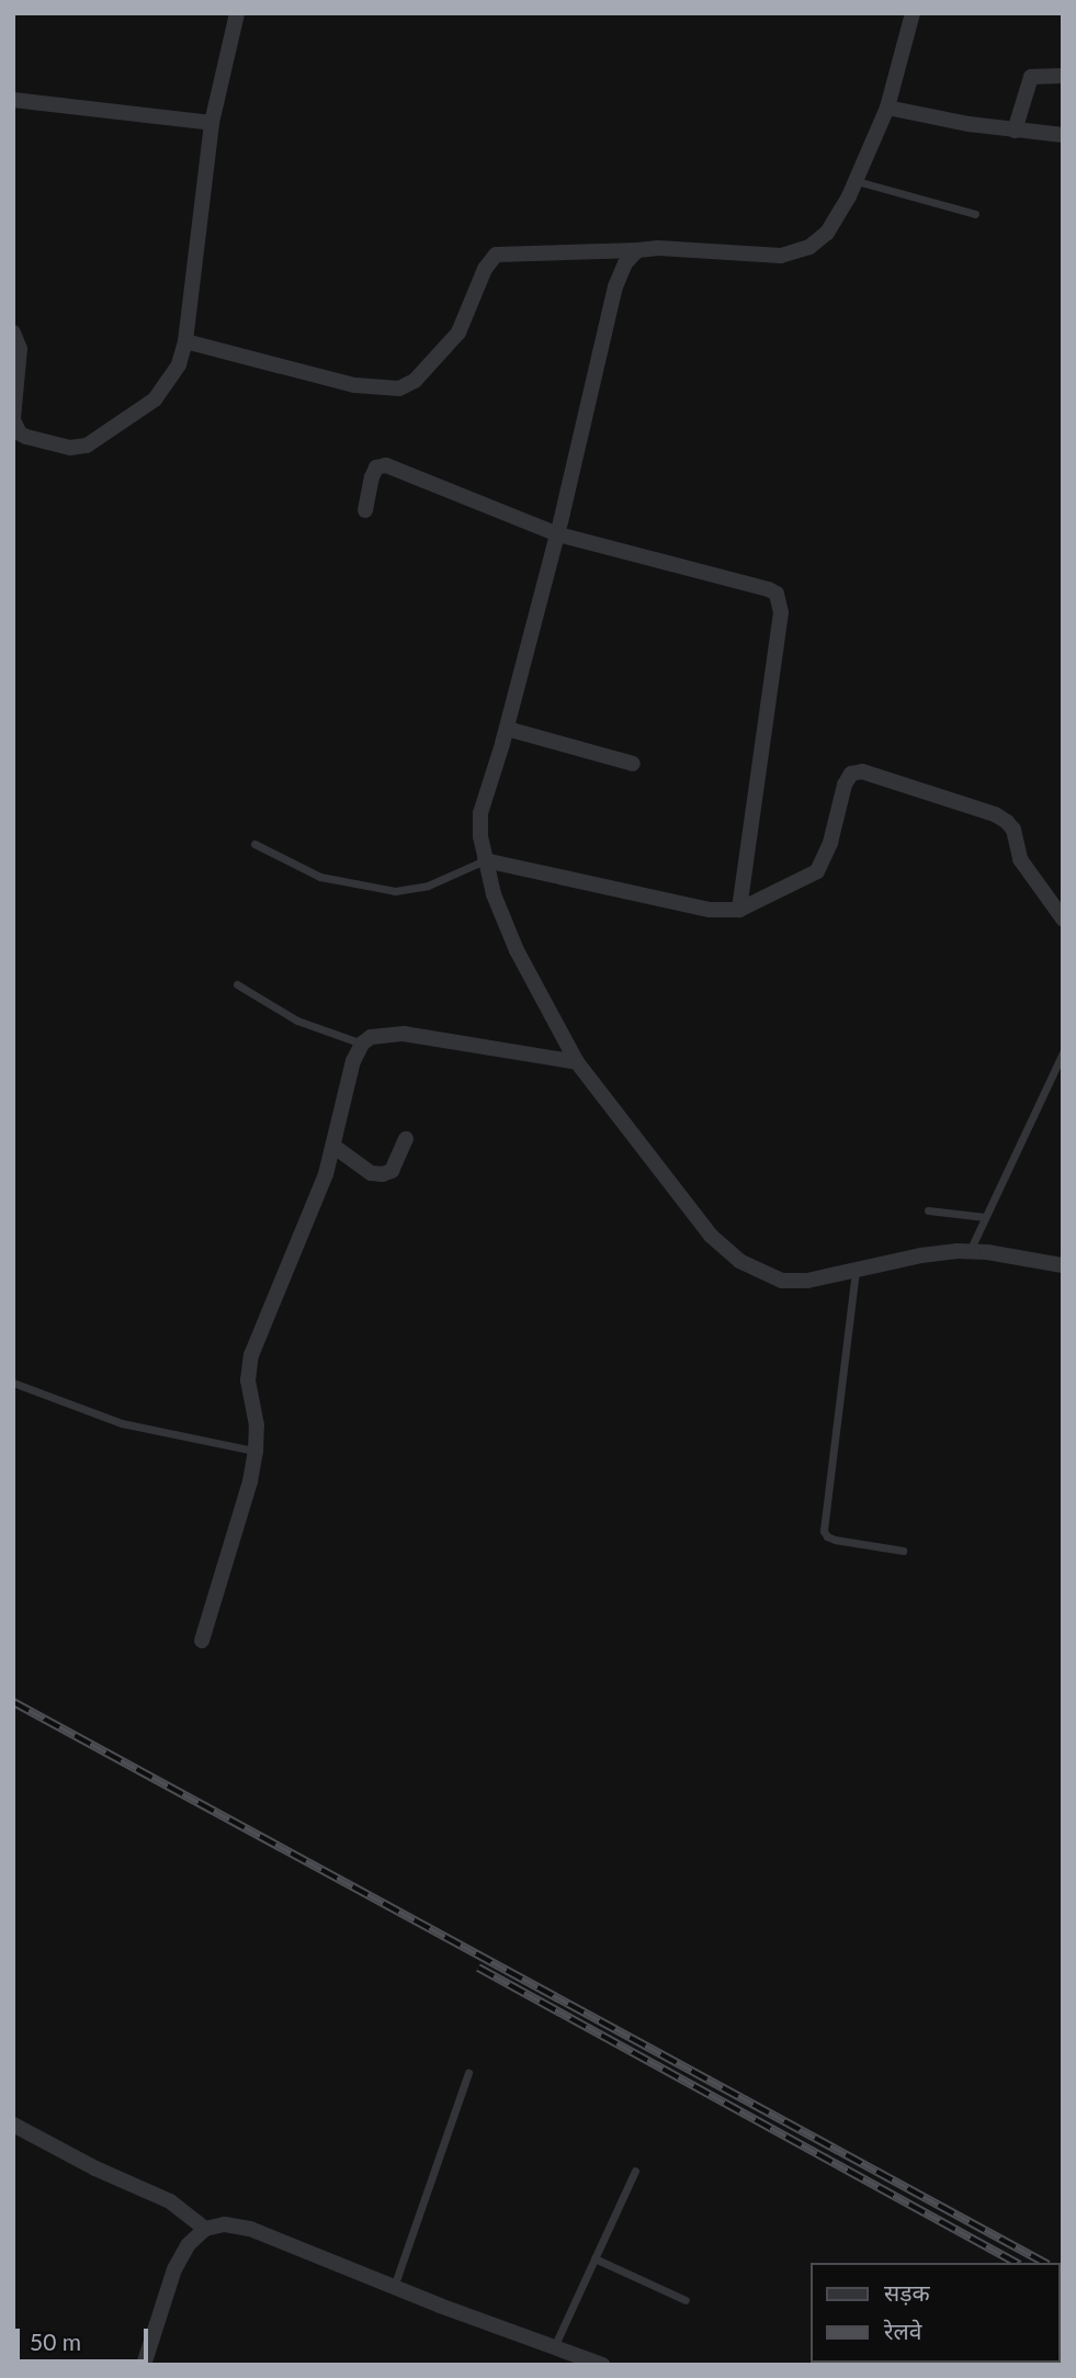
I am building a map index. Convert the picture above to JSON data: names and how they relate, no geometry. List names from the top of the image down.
{
  "legend": ["सड़क", "रेलवे"],
  "scale_bar": "50 m"
}
